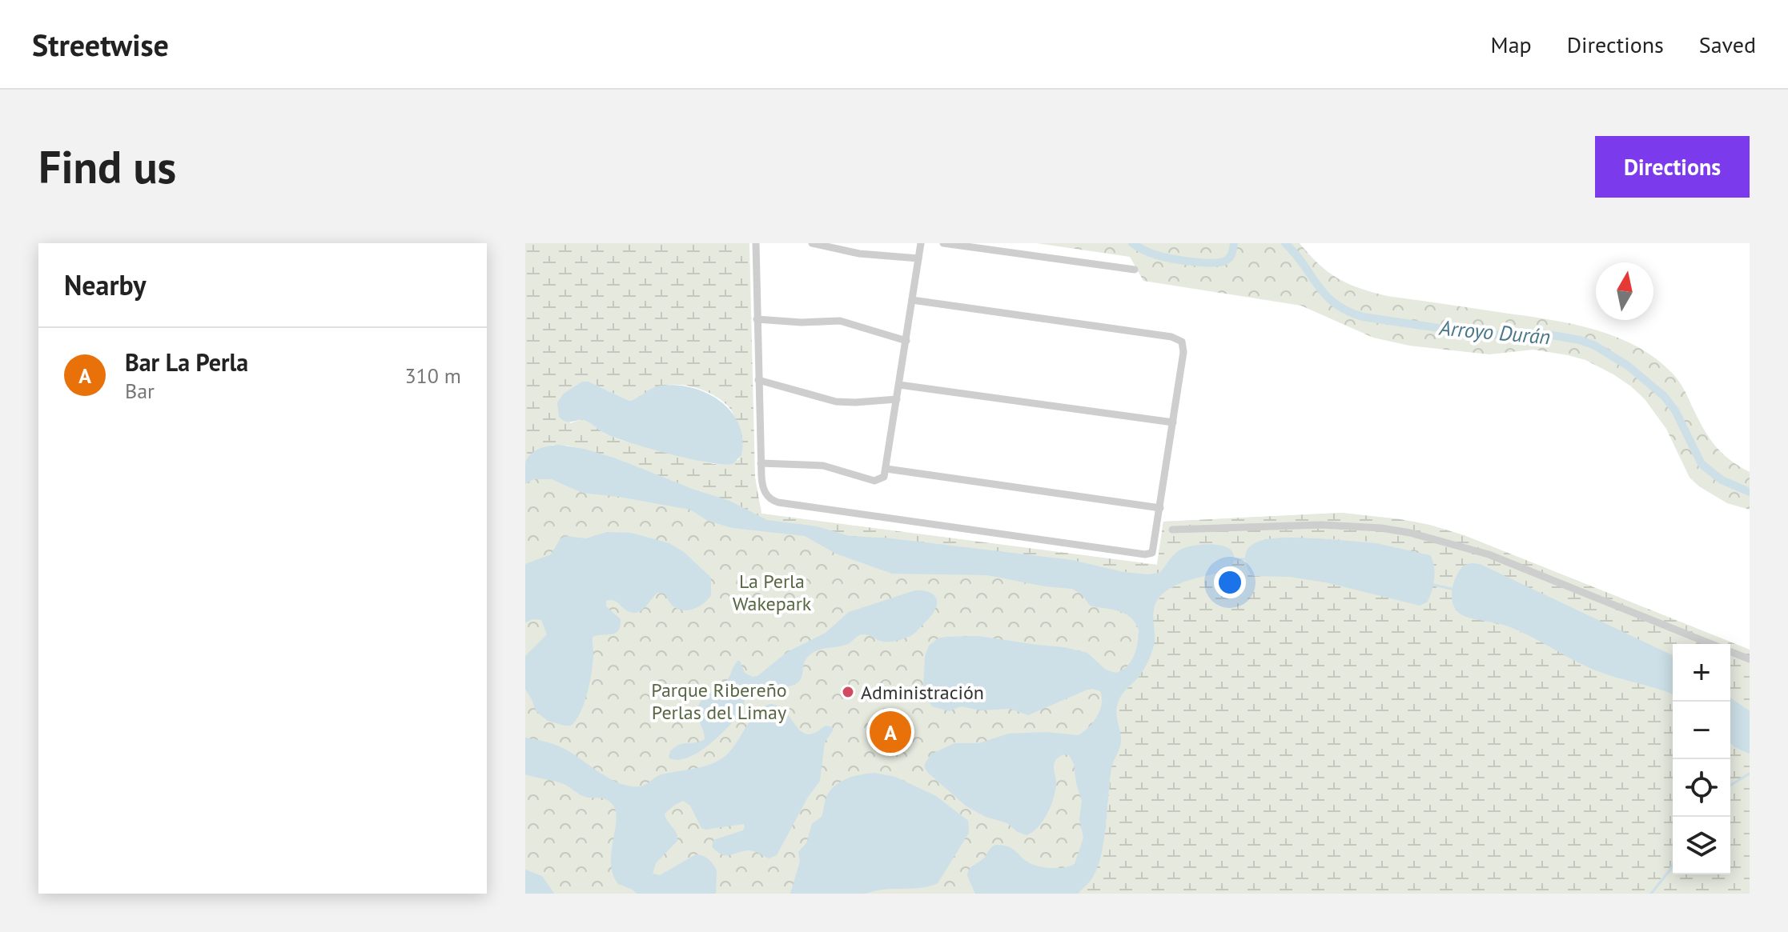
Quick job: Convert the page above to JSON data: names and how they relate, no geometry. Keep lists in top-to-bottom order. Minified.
{"water":["Arroyo Durán"],"parks":["La Perla Wakepark","Parque Ribereño Perlas del Limay"],"places":["Administración"],"north":"top","page":{"header":"Streetwise","nav":["Map","Directions","Saved"],"buttons":"Directions","title":"Find us","heading":"Nearby","list":[{"mark":"A","name":"Bar La Perla","note":"Bar","value":"310 m"}],"map_buttons":["+","−"],"pins":"A"}}
